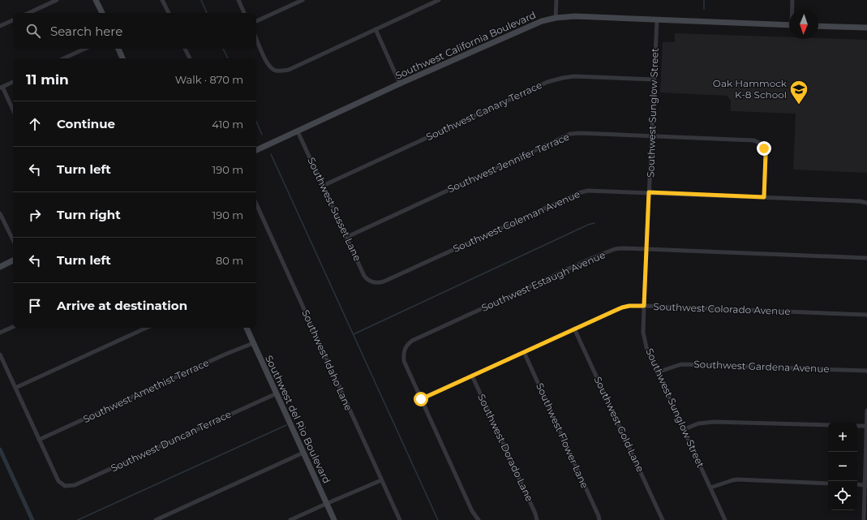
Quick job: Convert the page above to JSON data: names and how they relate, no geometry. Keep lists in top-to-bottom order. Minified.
{"streets":{"street":["Southwest California Boulevard","Southwest Canary Terrace","Southwest Sunglow Street","Southwest Jennifer Terrace","Southwest Susset Lane","Southwest Coleman Avenue","Southwest Estaugh Avenue","Southwest Colorado Avenue","Southwest Idaho Lane","Southwest Gardena Avenue","Southwest Amethist Terrace","Southwest del Rio Boulevard","Southwest Gold Lane","Southwest Flower Lane","Southwest Duncan Terrace","Southwest Dorado Lane"]},"crossings":[["Southwest California Boulevard","Southwest Sunglow Street"],["Southwest California Boulevard","Southwest Susset Lane"],["Southwest Canary Terrace","Southwest Sunglow Street"],["Southwest Canary Terrace","Southwest Susset Lane"],["Southwest Sunglow Street","Southwest Jennifer Terrace"],["Southwest Sunglow Street","Southwest Coleman Avenue"],["Southwest Sunglow Street","Southwest Estaugh Avenue"],["Southwest Sunglow Street","Southwest Colorado Avenue"],["Southwest Sunglow Street","Southwest Gardena Avenue"],["Southwest Jennifer Terrace","Southwest Susset Lane"],["Southwest Jennifer Terrace","Southwest Coleman Avenue"],["Southwest Susset Lane","Southwest Coleman Avenue"],["Southwest Estaugh Avenue","Southwest Colorado Avenue"],["Southwest Colorado Avenue","Southwest Gold Lane"],["Southwest Colorado Avenue","Southwest Flower Lane"],["Southwest Colorado Avenue","Southwest Dorado Lane"],["Southwest Amethist Terrace","Southwest del Rio Boulevard"],["Southwest Amethist Terrace","Southwest Duncan Terrace"],["Southwest del Rio Boulevard","Southwest Duncan Terrace"]],"places":{"school or university":["Oak Hammock K-8 School"]},"north":"bottom","page":{"search":"Search here","heading":["11 min","Walk · 870 m"],"list":[["Continue","410 m"],["Turn left","190 m"],["Turn right","190 m"],["Turn left","80 m"],"Arrive at destination"],"map_buttons":["+","−"]}}
